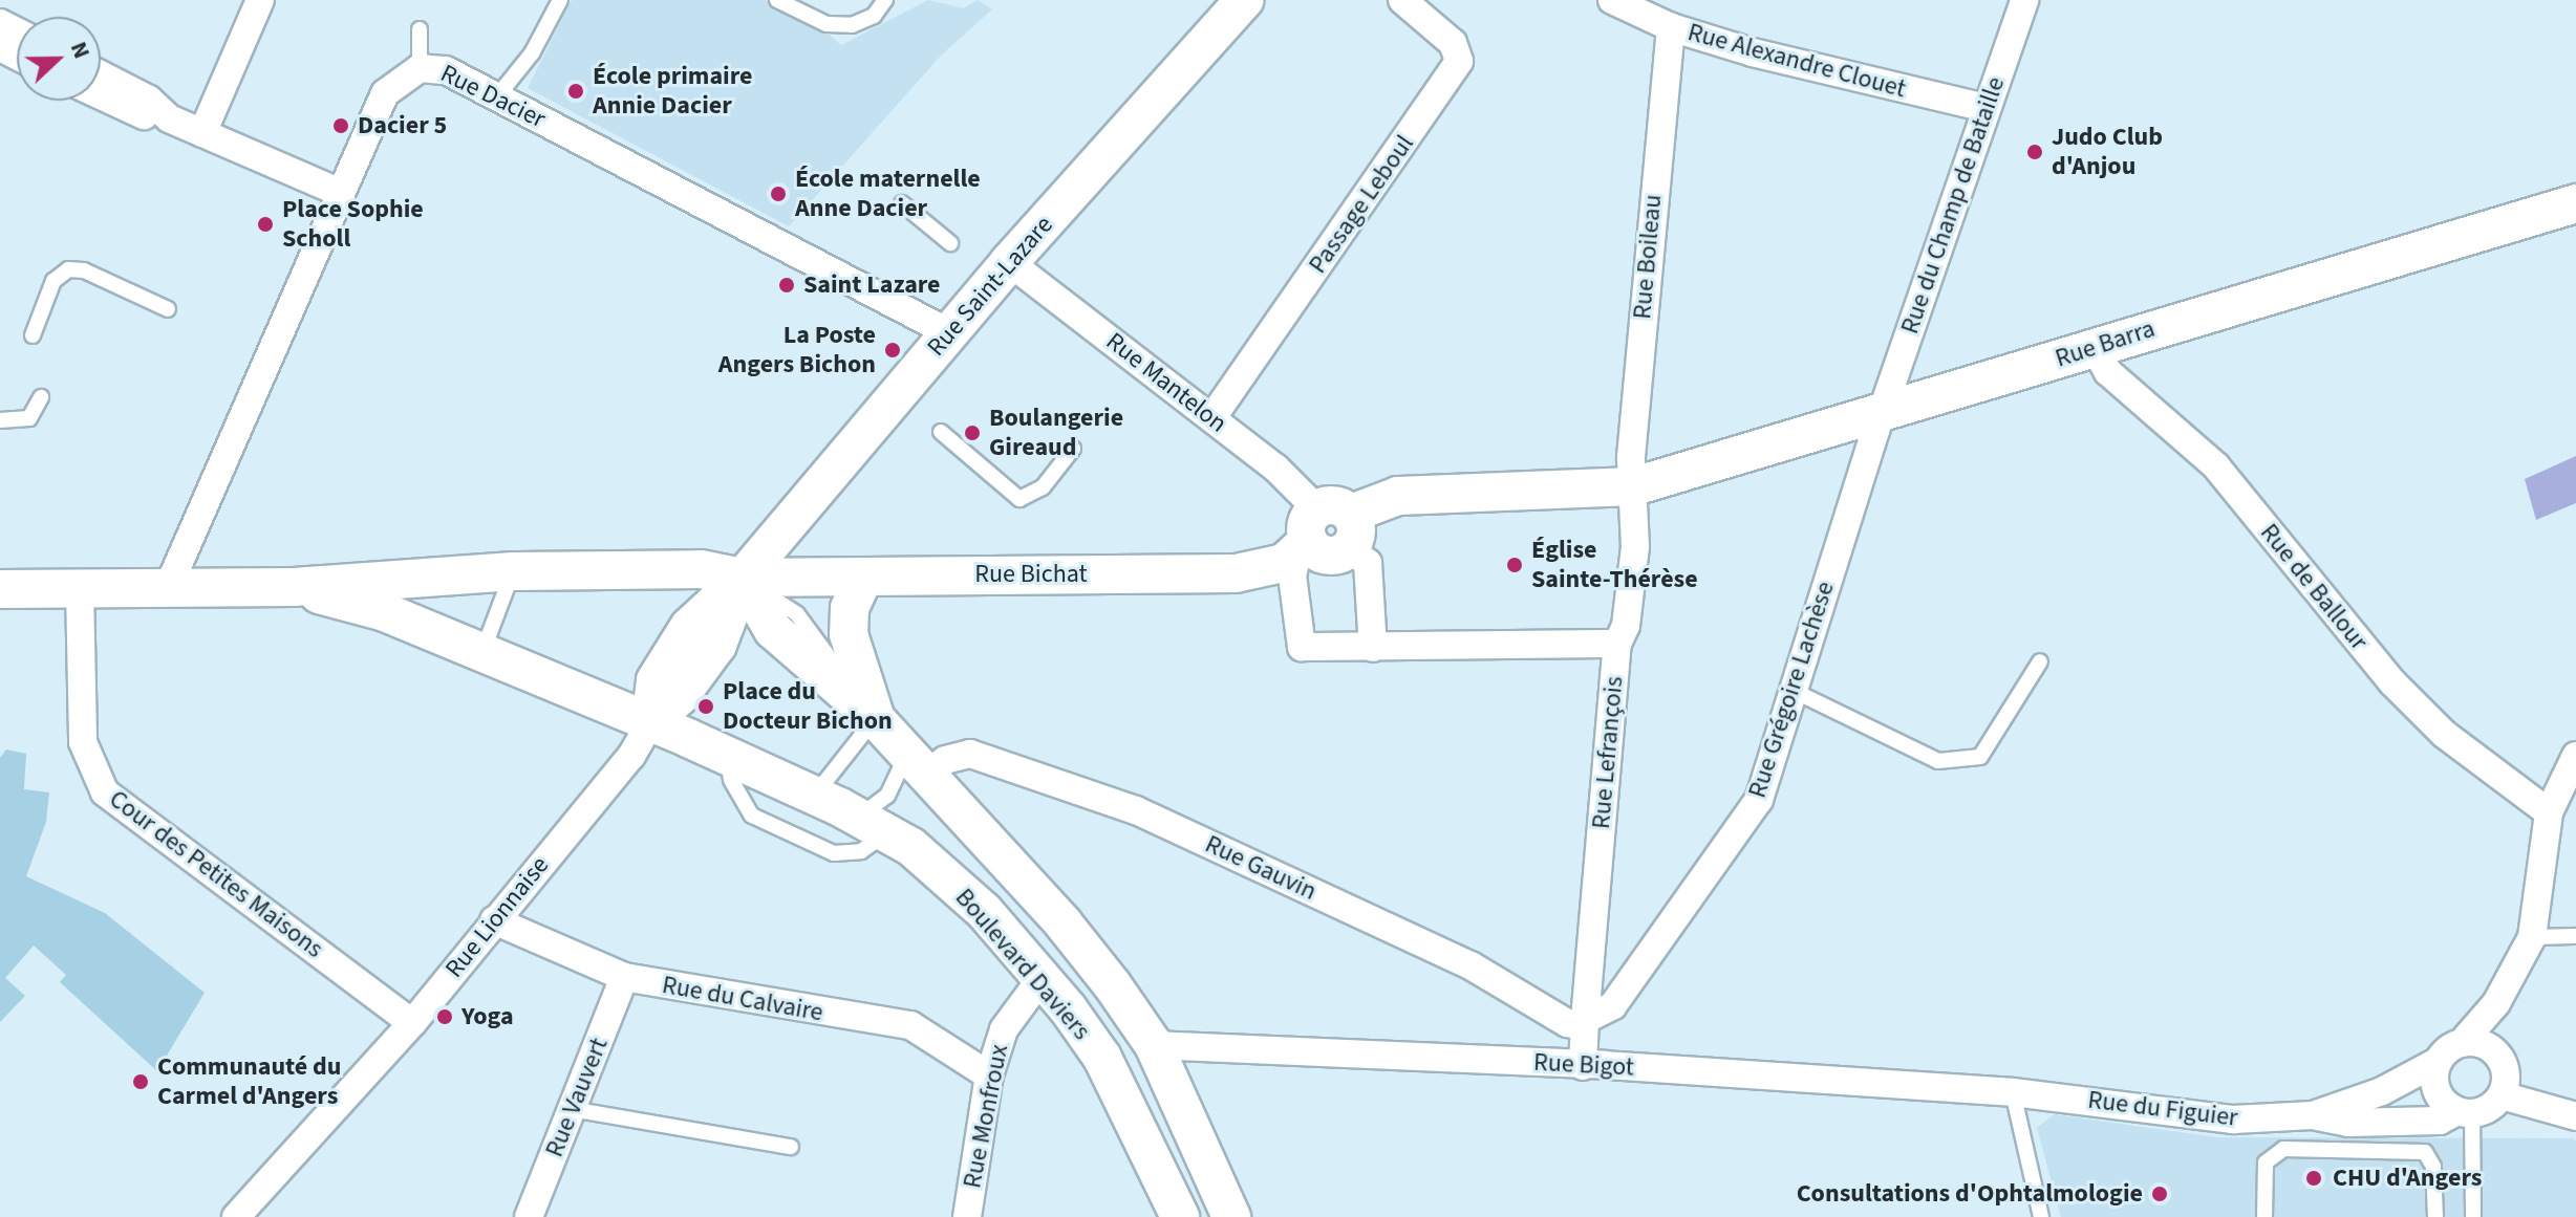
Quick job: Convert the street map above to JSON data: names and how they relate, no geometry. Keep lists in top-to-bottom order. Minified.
{"streets":{"main road":["Rue Saint-Lazare","Rue Barra","Rue Bichat","Boulevard Daviers"],"street":["Rue Alexandre Clouet","Rue Dacier","Passage Leboul","Rue du Champ de Bataille","Rue Boileau","Rue Mantelon","Rue de Ballour","Rue Grégoire Lachèse","Rue Lefrançois","Rue Gauvin","Cour des Petites Maisons","Rue Lionnaise","Rue du Calvaire","Rue Bigot","Rue Vauvert","Rue du Figuier","Rue Monfroux"]},"crossings":[["Rue Alexandre Clouet","Rue du Champ de Bataille"],["Rue Alexandre Clouet","Rue Boileau"],["Rue Dacier","Rue Saint-Lazare"],["Passage Leboul","Rue Mantelon"],["Rue du Champ de Bataille","Rue Barra"],["Rue du Champ de Bataille","Rue Grégoire Lachèse"],["Rue Boileau","Rue Barra"],["Rue Boileau","Rue Bichat"],["Rue Boileau","Rue Lefrançois"],["Rue Saint-Lazare","Rue Mantelon"],["Rue Saint-Lazare","Rue Bichat"],["Rue Saint-Lazare","Rue Lionnaise"],["Rue Saint-Lazare","Boulevard Daviers"],["Rue Barra","Rue Bichat"],["Rue Barra","Rue de Ballour"],["Rue Barra","Rue Grégoire Lachèse"],["Rue Barra","Rue Lefrançois"],["Rue Mantelon","Rue Bichat"],["Rue Bichat","Rue Lefrançois"],["Rue Bichat","Boulevard Daviers"],["Rue Grégoire Lachèse","Rue Lefrançois"],["Rue Grégoire Lachèse","Rue Gauvin"],["Rue Lefrançois","Rue Gauvin"],["Rue Gauvin","Boulevard Daviers"],["Cour des Petites Maisons","Rue Lionnaise"],["Rue Lionnaise","Boulevard Daviers"],["Rue Lionnaise","Rue du Calvaire"],["Boulevard Daviers","Rue Bigot"],["Boulevard Daviers","Rue Monfroux"],["Rue du Calvaire","Rue Vauvert"],["Rue du Calvaire","Rue Monfroux"],["Rue Bigot","Rue du Figuier"]],"places":["École primaire Annie Dacier","Dacier 5","Judo Club d'Anjou","École maternelle Anne Dacier","Place Sophie Scholl","Saint Lazare","La Poste Angers Bichon","Boulangerie Gireaud","Église Sainte-Thérèse","Place du Docteur Bichon","Yoga","Communauté du Carmel d'Angers","CHU d'Angers","Consultations d'Ophtalmologie"],"north":"right"}
